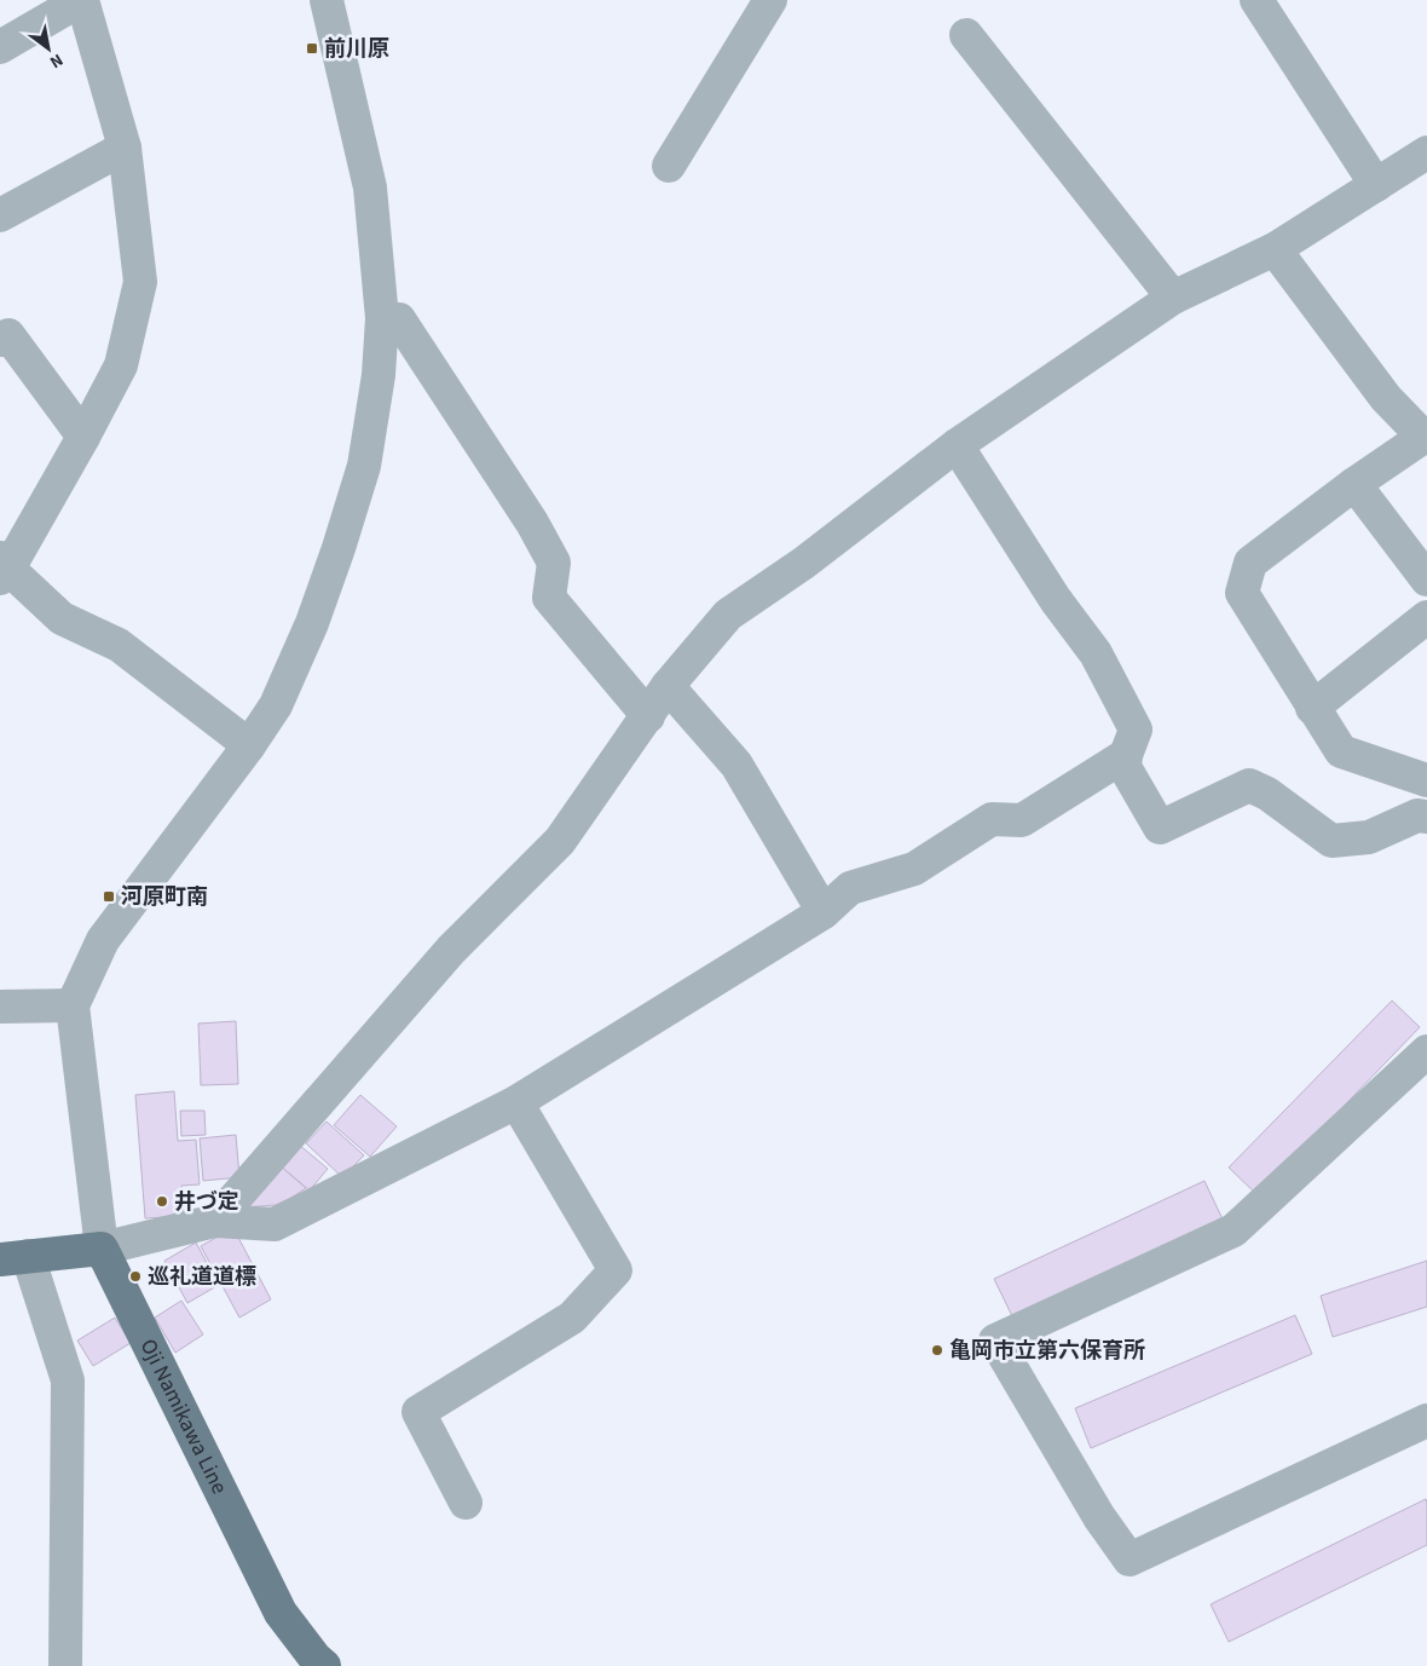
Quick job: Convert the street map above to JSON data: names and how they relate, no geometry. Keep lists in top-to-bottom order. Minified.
{"streets":{"main road":["Oji Namikawa Line"]},"places":{"transit":["前川原","河原町南"],"other":["井づ定","巡礼道道標","亀岡市立第六保育所"]},"north":"bottom right"}
